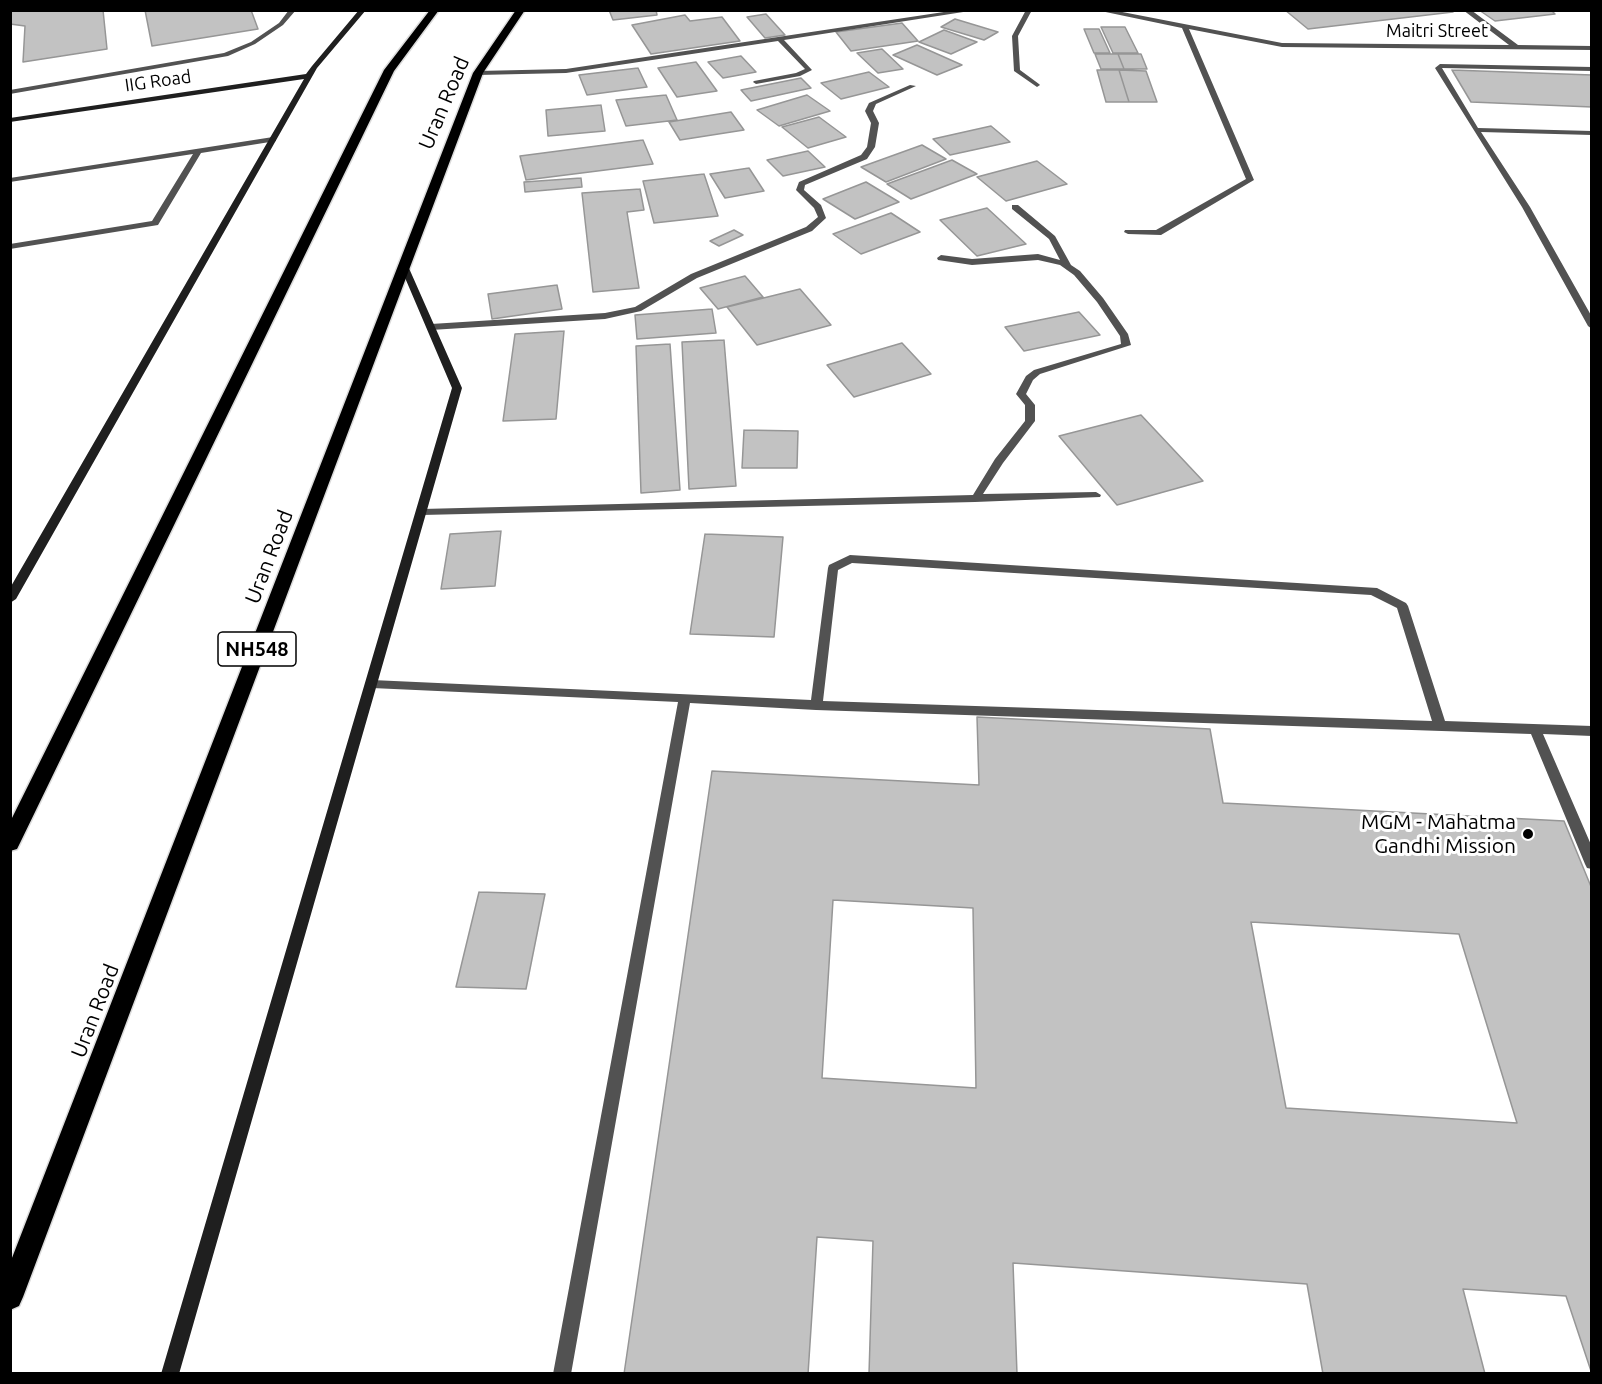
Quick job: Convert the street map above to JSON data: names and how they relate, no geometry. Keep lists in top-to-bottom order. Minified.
{"streets":{"highway":["Uran Road","NH548"],"street":["Maitri Street","IIG Road"]},"places":["MGM - Mahatma Gandhi Mission"]}
